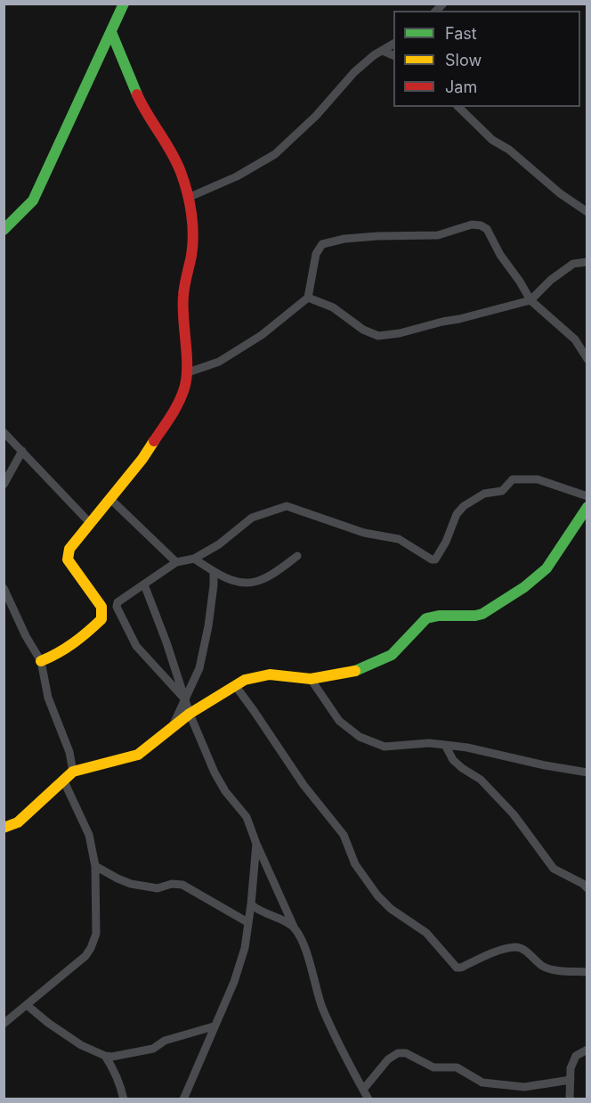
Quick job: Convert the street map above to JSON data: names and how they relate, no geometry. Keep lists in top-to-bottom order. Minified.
{"legend":["Fast","Slow","Jam"]}
